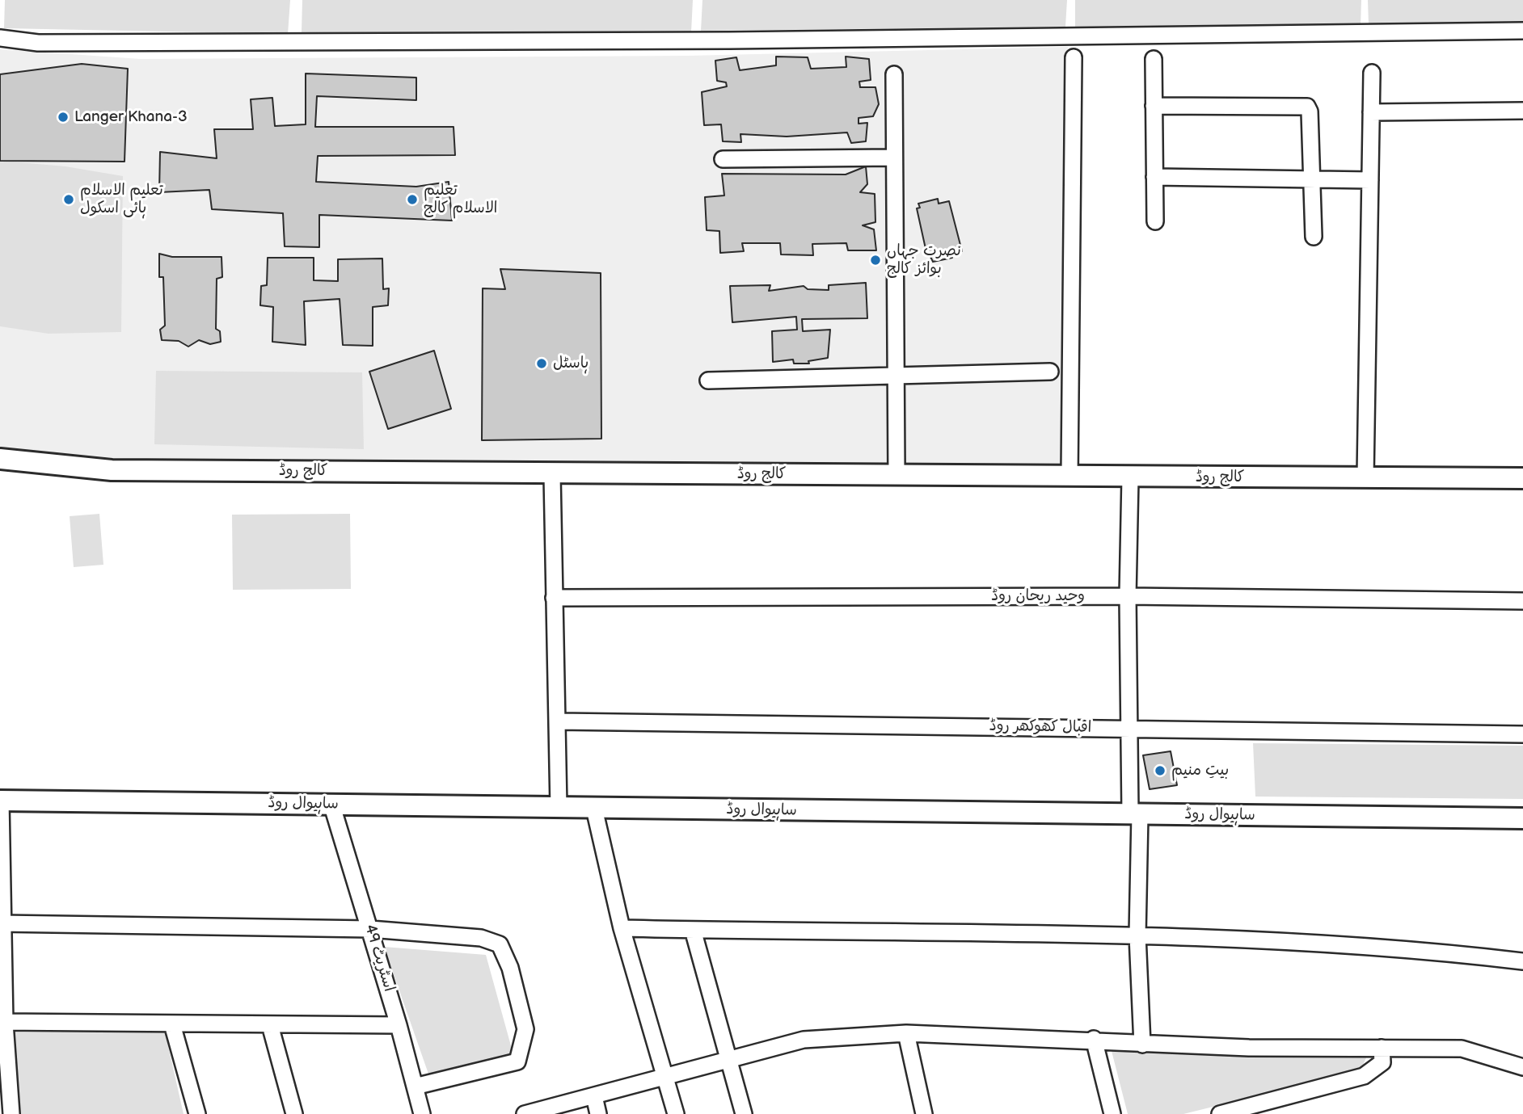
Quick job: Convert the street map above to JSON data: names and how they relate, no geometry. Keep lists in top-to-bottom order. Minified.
{"streets":{"main road":["کالج روڈ","ساہیوال روڈ"],"street":["وحید ریحان روڈ","اقبال کھوکھر روڈ","اسٹریٹ 49"]},"crossings":[["ساہیوال روڈ","اسٹریٹ 49"]],"places":["Langer Khana-3","تعلیم الاسلام ہائی اسکول","تعلیم الاسلام کالج","نصرت جہاں بوائز کالج","ہاسٹل","بیتِ منیم"]}
